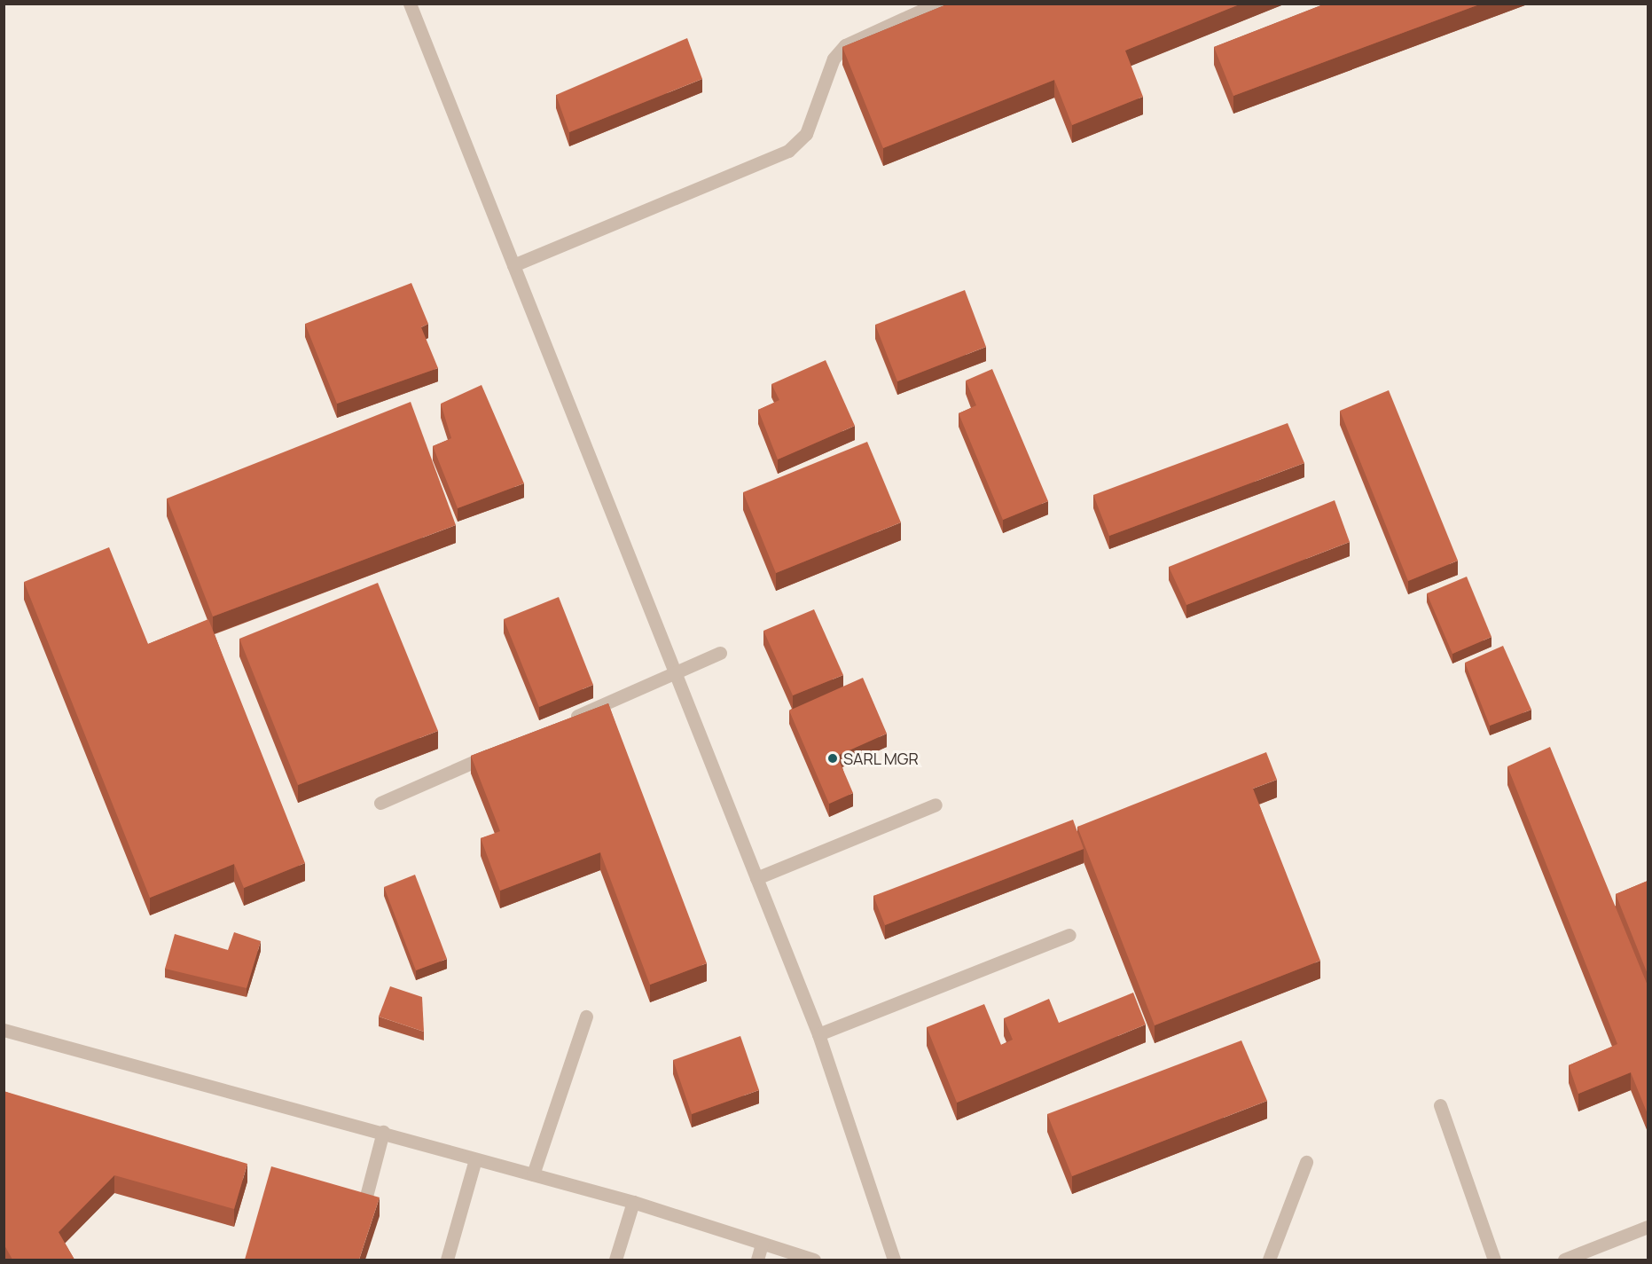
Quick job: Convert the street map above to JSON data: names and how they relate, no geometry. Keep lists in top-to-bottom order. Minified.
{"places":["SARL MGR"]}
